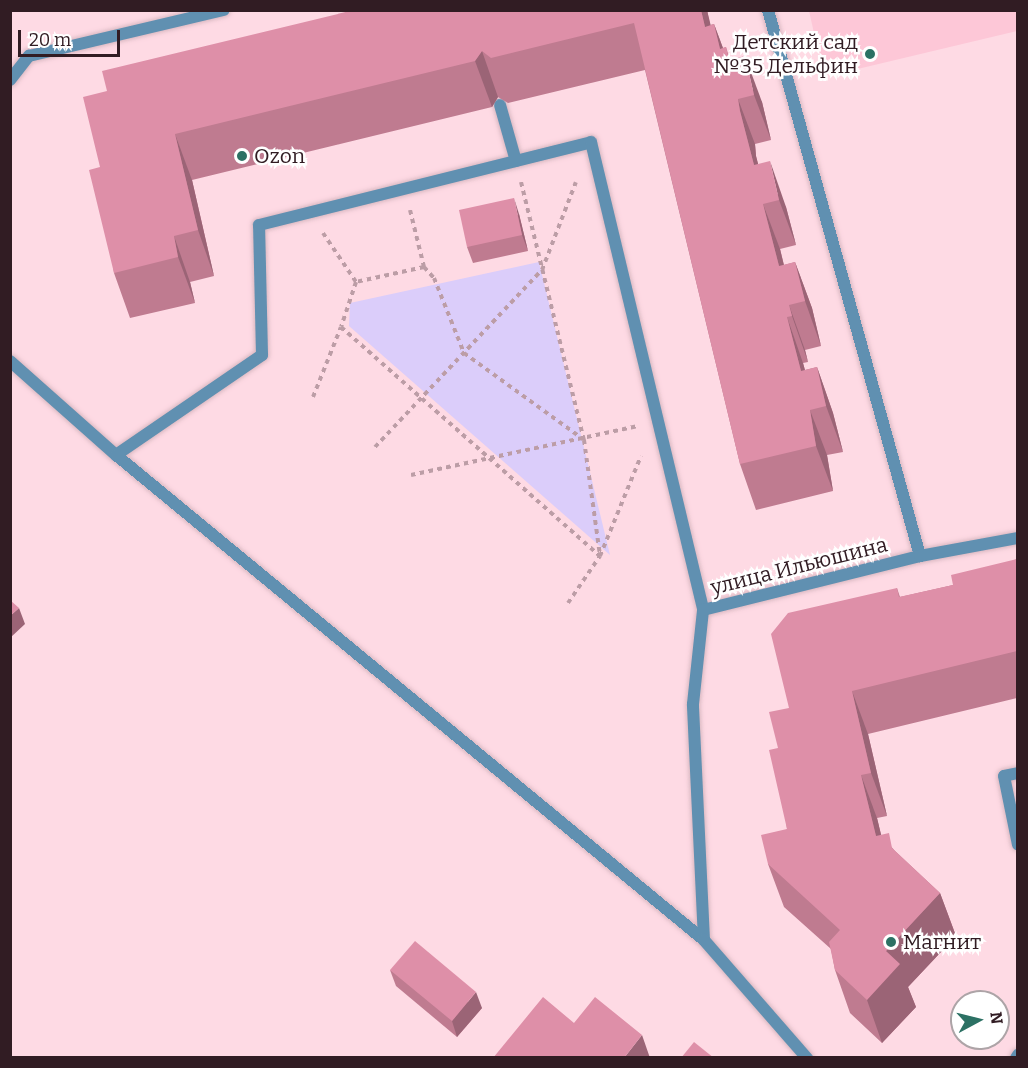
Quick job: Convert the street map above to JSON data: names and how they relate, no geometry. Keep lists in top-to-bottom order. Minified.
{"streets":{"street":["улица Ильюшина"]},"places":["Детский сад №35 Дельфин","Ozon","Магнит"],"scale_bar":"20 m","north":"right"}
